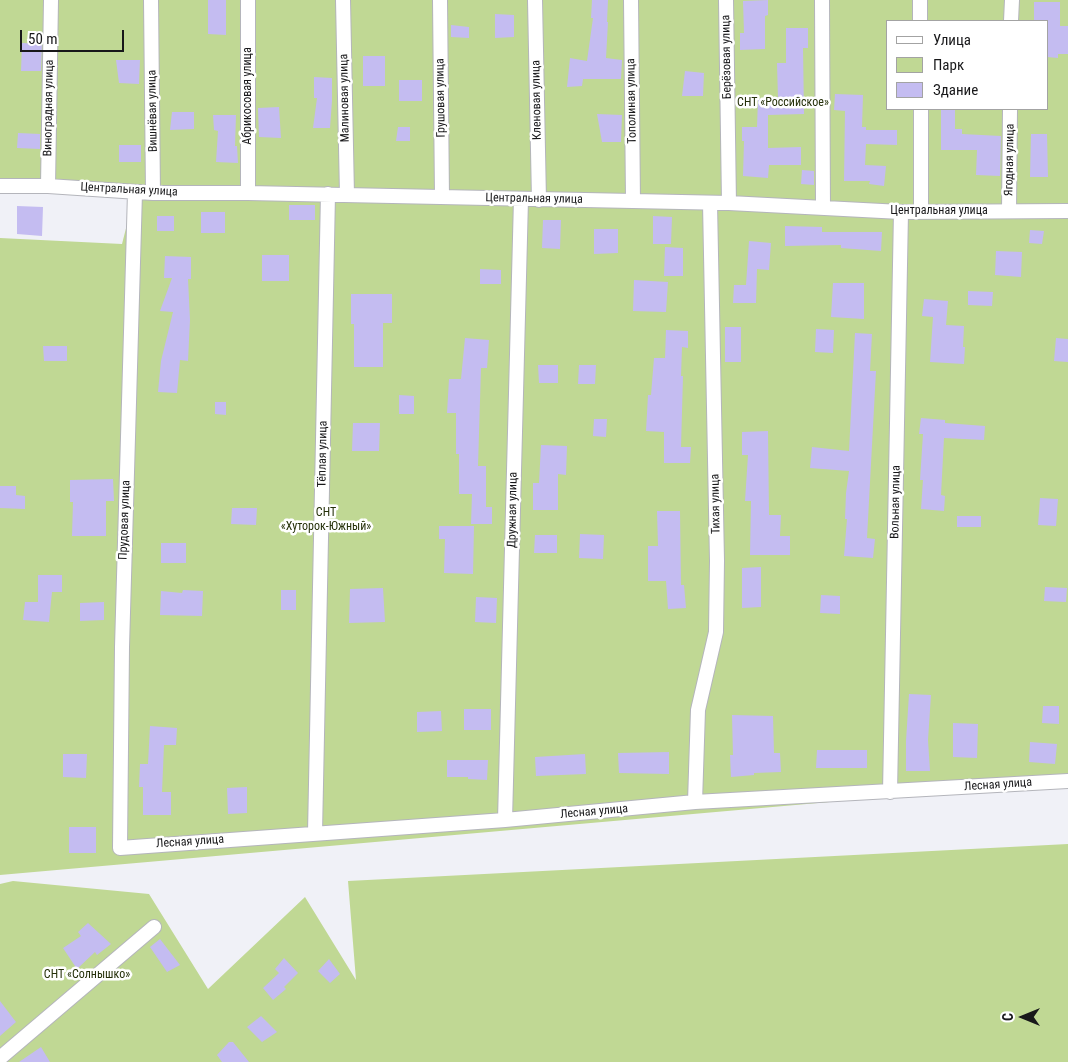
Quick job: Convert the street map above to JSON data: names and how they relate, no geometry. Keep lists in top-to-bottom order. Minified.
{"streets":{"street":["Берёзовая улица","Абрикосовая улица","Малиновая улица","Грушовая улица","Кленовая улица","Тополиная улица","Виноградная улица","Вишнёвая улица","Ягодная улица","Центральная улица","Тёплая улица","Вольная улица","Тихая улица","Дружная улица","Прудовая улица","Лесная улица"]},"crossings":[["Берёзовая улица","Центральная улица"],["Абрикосовая улица","Центральная улица"],["Малиновая улица","Центральная улица"],["Грушовая улица","Центральная улица"],["Кленовая улица","Центральная улица"],["Тополиная улица","Центральная улица"],["Виноградная улица","Центральная улица"],["Вишнёвая улица","Центральная улица"],["Ягодная улица","Центральная улица"],["Центральная улица","Тёплая улица"],["Центральная улица","Вольная улица"],["Центральная улица","Тихая улица"],["Центральная улица","Дружная улица"],["Центральная улица","Прудовая улица"],["Тёплая улица","Лесная улица"],["Вольная улица","Лесная улица"],["Тихая улица","Лесная улица"],["Дружная улица","Лесная улица"],["Прудовая улица","Лесная улица"]],"parks":["СНТ «Российское»","СНТ «Хуторок-Южный»","СНТ «Солнышко»"],"legend":["Улица","Парк","Здание"],"scale_bar":"50 m","north":"left"}
